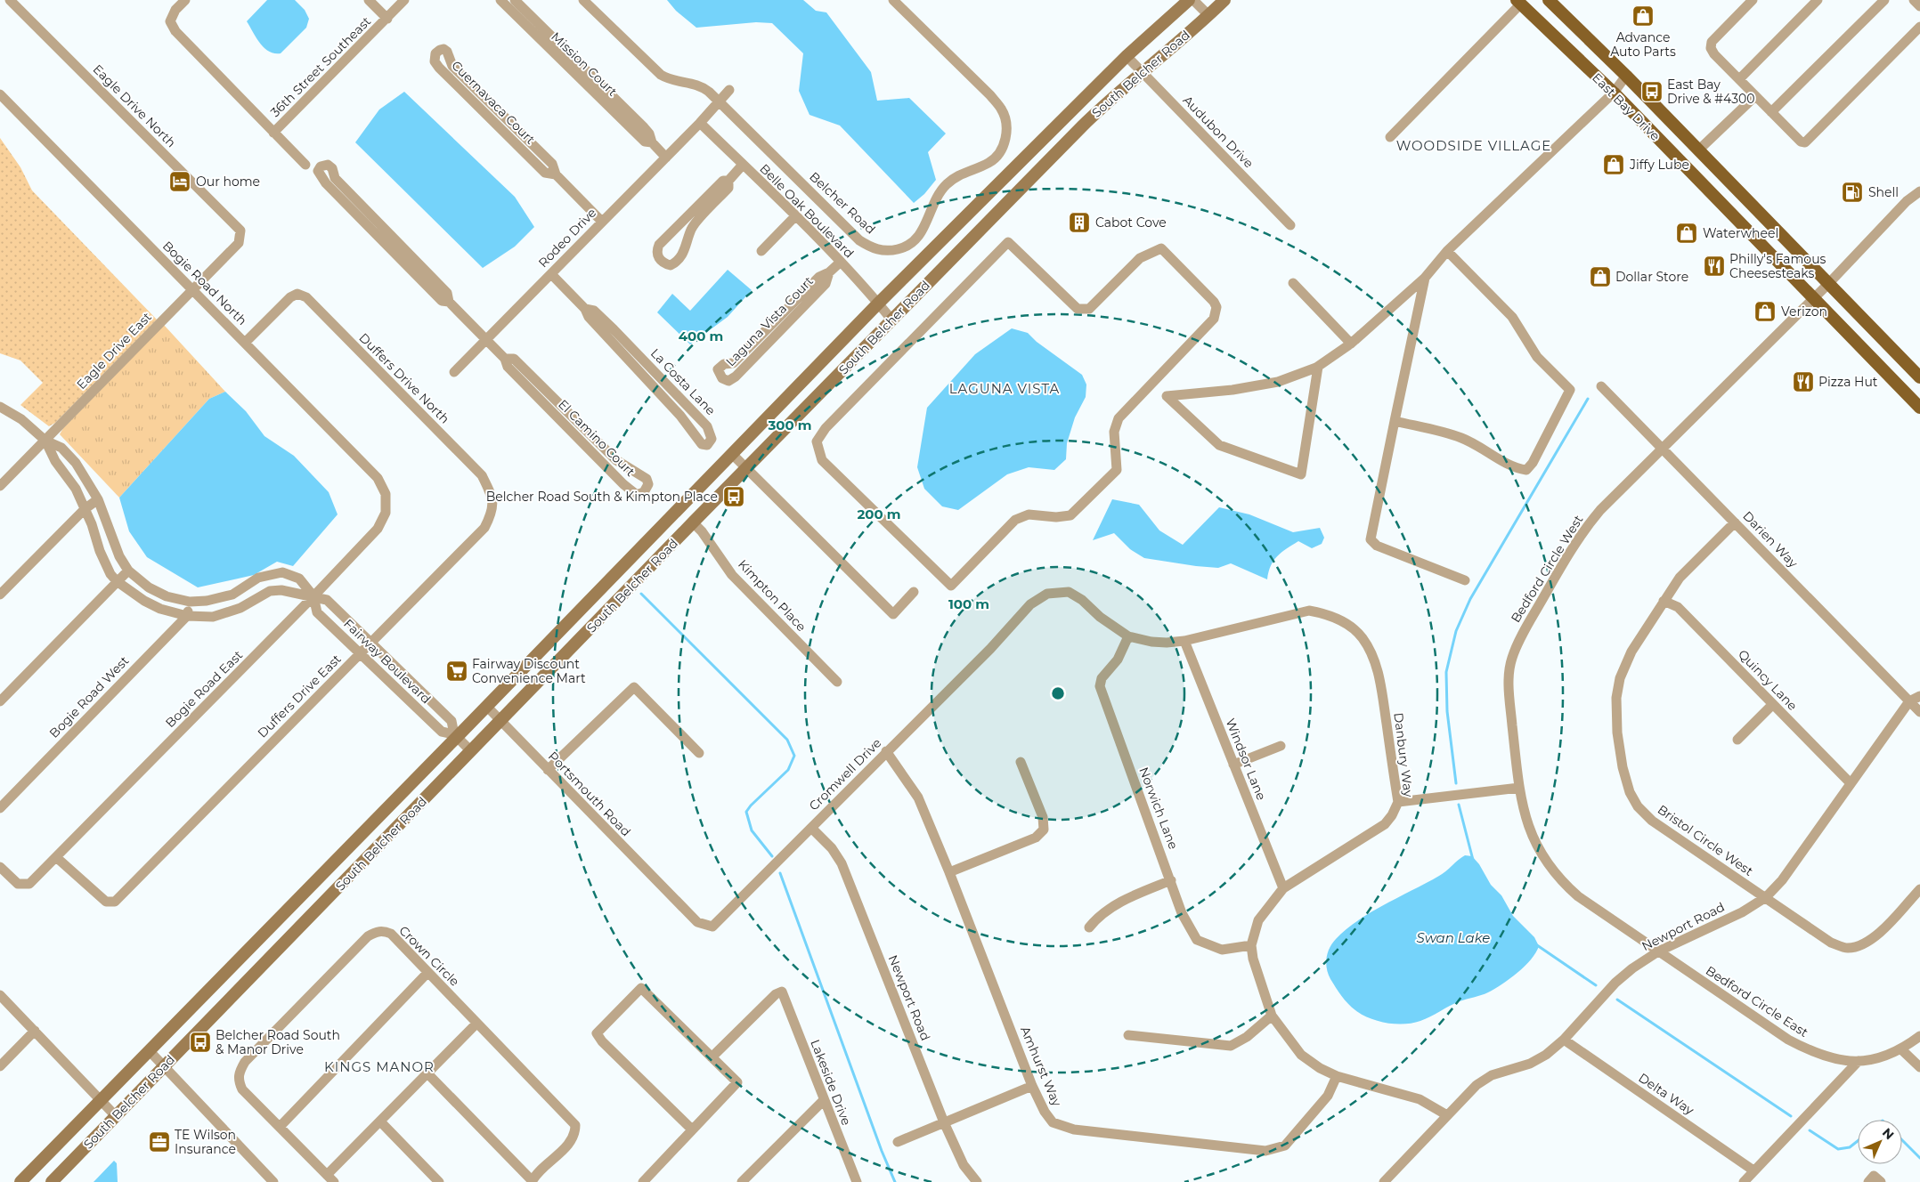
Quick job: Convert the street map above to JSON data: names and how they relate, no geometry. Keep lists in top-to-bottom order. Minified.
{"streets":{"main road":["South Belcher Road","East Bay Drive"],"street":["Mission Court","36th Street Southeast","Cuernavaca Court","Eagle Drive North","Audubon Drive","Belcher Road","Belle Oak Boulevard","Rodeo Drive","Bogie Road North","Laguna Vista Court","Eagle Drive East","Duffers Drive North","La Costa Lane","El Camino Court","Darien Way","Bedford Circle West","Kimpton Place","Fairway Boulevard","Quincy Lane","Bogie Road East","Duffers Drive East","Bogie Road West","Danbury Way","Windsor Lane","Cromwell Drive","Portsmouth Road","Norwich Lane","Bristol Circle West","Newport Road","Crown Circle","Bedford Circle East","Amhurst Way","Lakeside Drive","Delta Way"]},"crossings":[["Mission Court","Rodeo Drive"],["South Belcher Road","Audubon Drive"],["South Belcher Road","Belle Oak Boulevard"],["South Belcher Road","Kimpton Place"],["South Belcher Road","Fairway Boulevard"],["South Belcher Road","Portsmouth Road"],["Cuernavaca Court","Rodeo Drive"],["Eagle Drive North","Eagle Drive East"],["East Bay Drive","Bedford Circle West"],["Belle Oak Boulevard","Rodeo Drive"],["Belle Oak Boulevard","Laguna Vista Court"],["Rodeo Drive","La Costa Lane"],["Rodeo Drive","El Camino Court"],["Bogie Road North","Eagle Drive East"],["Bogie Road North","Duffers Drive North"],["Bogie Road North","Bogie Road East"],["Eagle Drive East","Fairway Boulevard"],["Duffers Drive North","Duffers Drive East"],["Darien Way","Bedford Circle West"],["Darien Way","Bristol Circle West"],["Darien Way","Newport Road"],["Bedford Circle West","Newport Road"],["Bedford Circle West","Bedford Circle East"],["Fairway Boulevard","Bogie Road East"],["Fairway Boulevard","Duffers Drive East"],["Fairway Boulevard","Bogie Road West"],["Quincy Lane","Bristol Circle West"],["Quincy Lane","Newport Road"],["Bogie Road East","Duffers Drive East"],["Danbury Way","Windsor Lane"],["Danbury Way","Cromwell Drive"],["Danbury Way","Norwich Lane"],["Danbury Way","Newport Road"],["Danbury Way","Amhurst Way"],["Cromwell Drive","Portsmouth Road"],["Cromwell Drive","Newport Road"],["Cromwell Drive","Amhurst Way"],["Bristol Circle West","Newport Road"],["Newport Road","Bedford Circle East"],["Newport Road","Delta Way"]],"districts":["WOODSIDE VILLAGE","LAGUNA VISTA","KINGS MANOR"],"water":["Swan Lake"],"places":{"shop":["Advance Auto Parts","Jiffy Lube","Waterwheel","Dollar Store","Verizon"],"bus stop":["East Bay Drive & #4300","Belcher Road South & Kimpton Place","Belcher Road South & Manor Drive"],"hotel":["Our home"],"fuel station":["Shell"],"building":["Cabot Cove"],"restaurant":["Philly's Famous Cheesesteaks","Pizza Hut"],"supermarket":["Fairway Discount Convenience Mart"],"office":["TE Wilson Insurance"]},"north":"top right","rings":["400 m","300 m","200 m","100 m"]}
